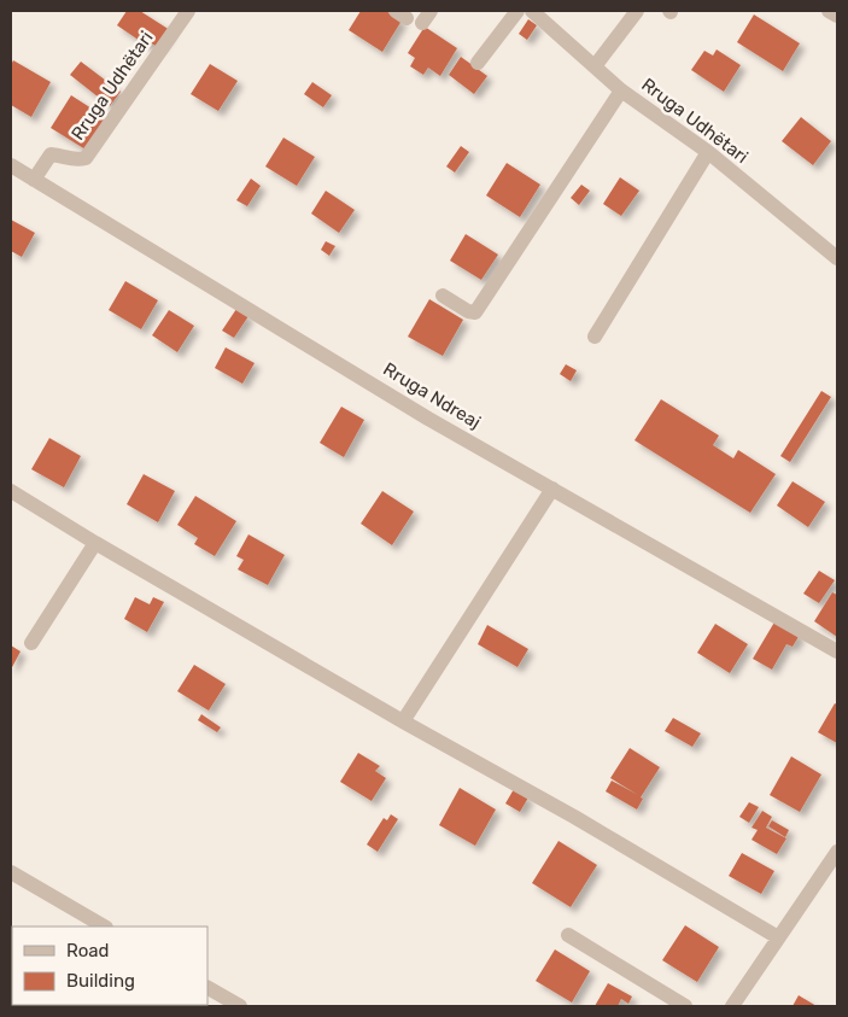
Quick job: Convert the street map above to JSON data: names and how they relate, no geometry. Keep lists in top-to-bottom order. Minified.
{"streets":{"street":["Rruga Udhëtari","Rruga Ndreaj"]},"crossings":[["Rruga Udhëtari","Rruga Ndreaj"]],"legend":["Road","Building"]}
